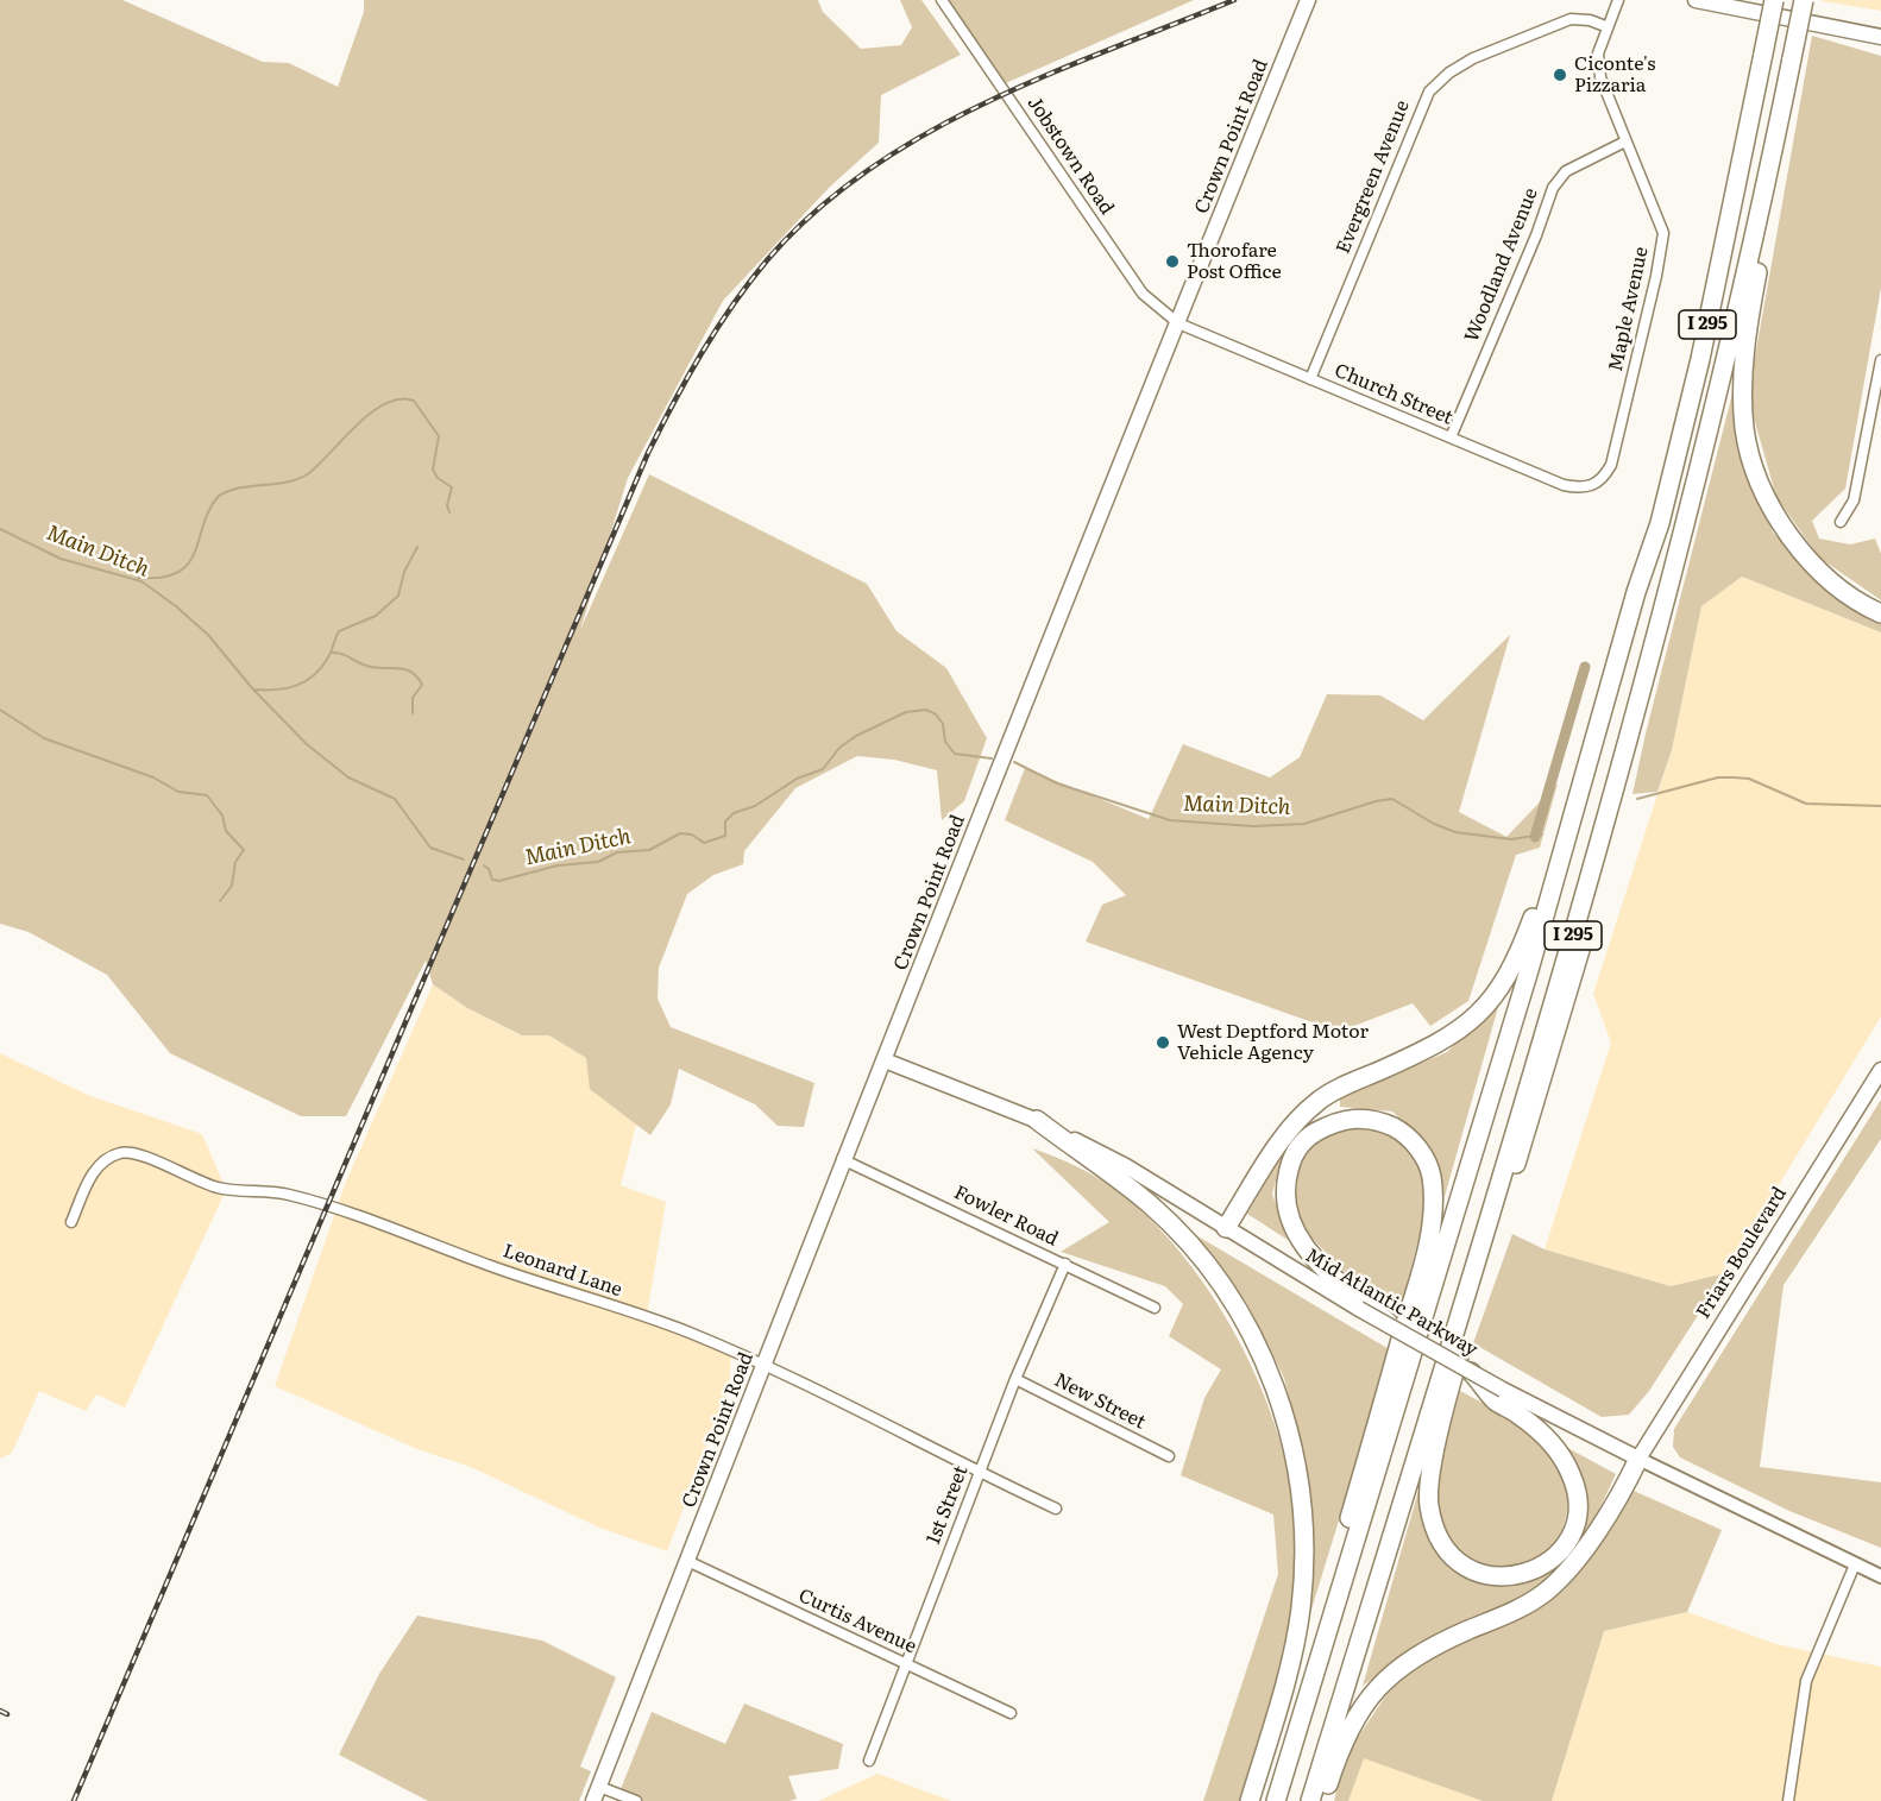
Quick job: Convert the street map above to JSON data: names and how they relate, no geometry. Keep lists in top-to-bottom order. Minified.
{"streets":{"highway":["I 295"],"main road":["Crown Point Road","Friars Boulevard","Mid Atlantic Parkway"],"street":["Jobstown Road","Evergreen Avenue","Woodland Avenue","Maple Avenue","Church Street","Fowler Road","Leonard Lane","New Street","1st Street","Curtis Avenue"]},"crossings":[["Crown Point Road","Jobstown Road"],["Crown Point Road","Church Street"],["Crown Point Road","Fowler Road"],["Crown Point Road","Leonard Lane"],["Crown Point Road","Mid Atlantic Parkway"],["Crown Point Road","Curtis Avenue"],["Jobstown Road","Church Street"],["Evergreen Avenue","Maple Avenue"],["Evergreen Avenue","Church Street"],["Woodland Avenue","Maple Avenue"],["Woodland Avenue","Church Street"],["Maple Avenue","Church Street"],["Fowler Road","1st Street"],["Leonard Lane","1st Street"],["New Street","1st Street"],["1st Street","Curtis Avenue"]],"water":["Main Ditch"],"places":["Ciconte's Pizzaria","Thorofare Post Office","West Deptford Motor Vehicle Agency"]}
